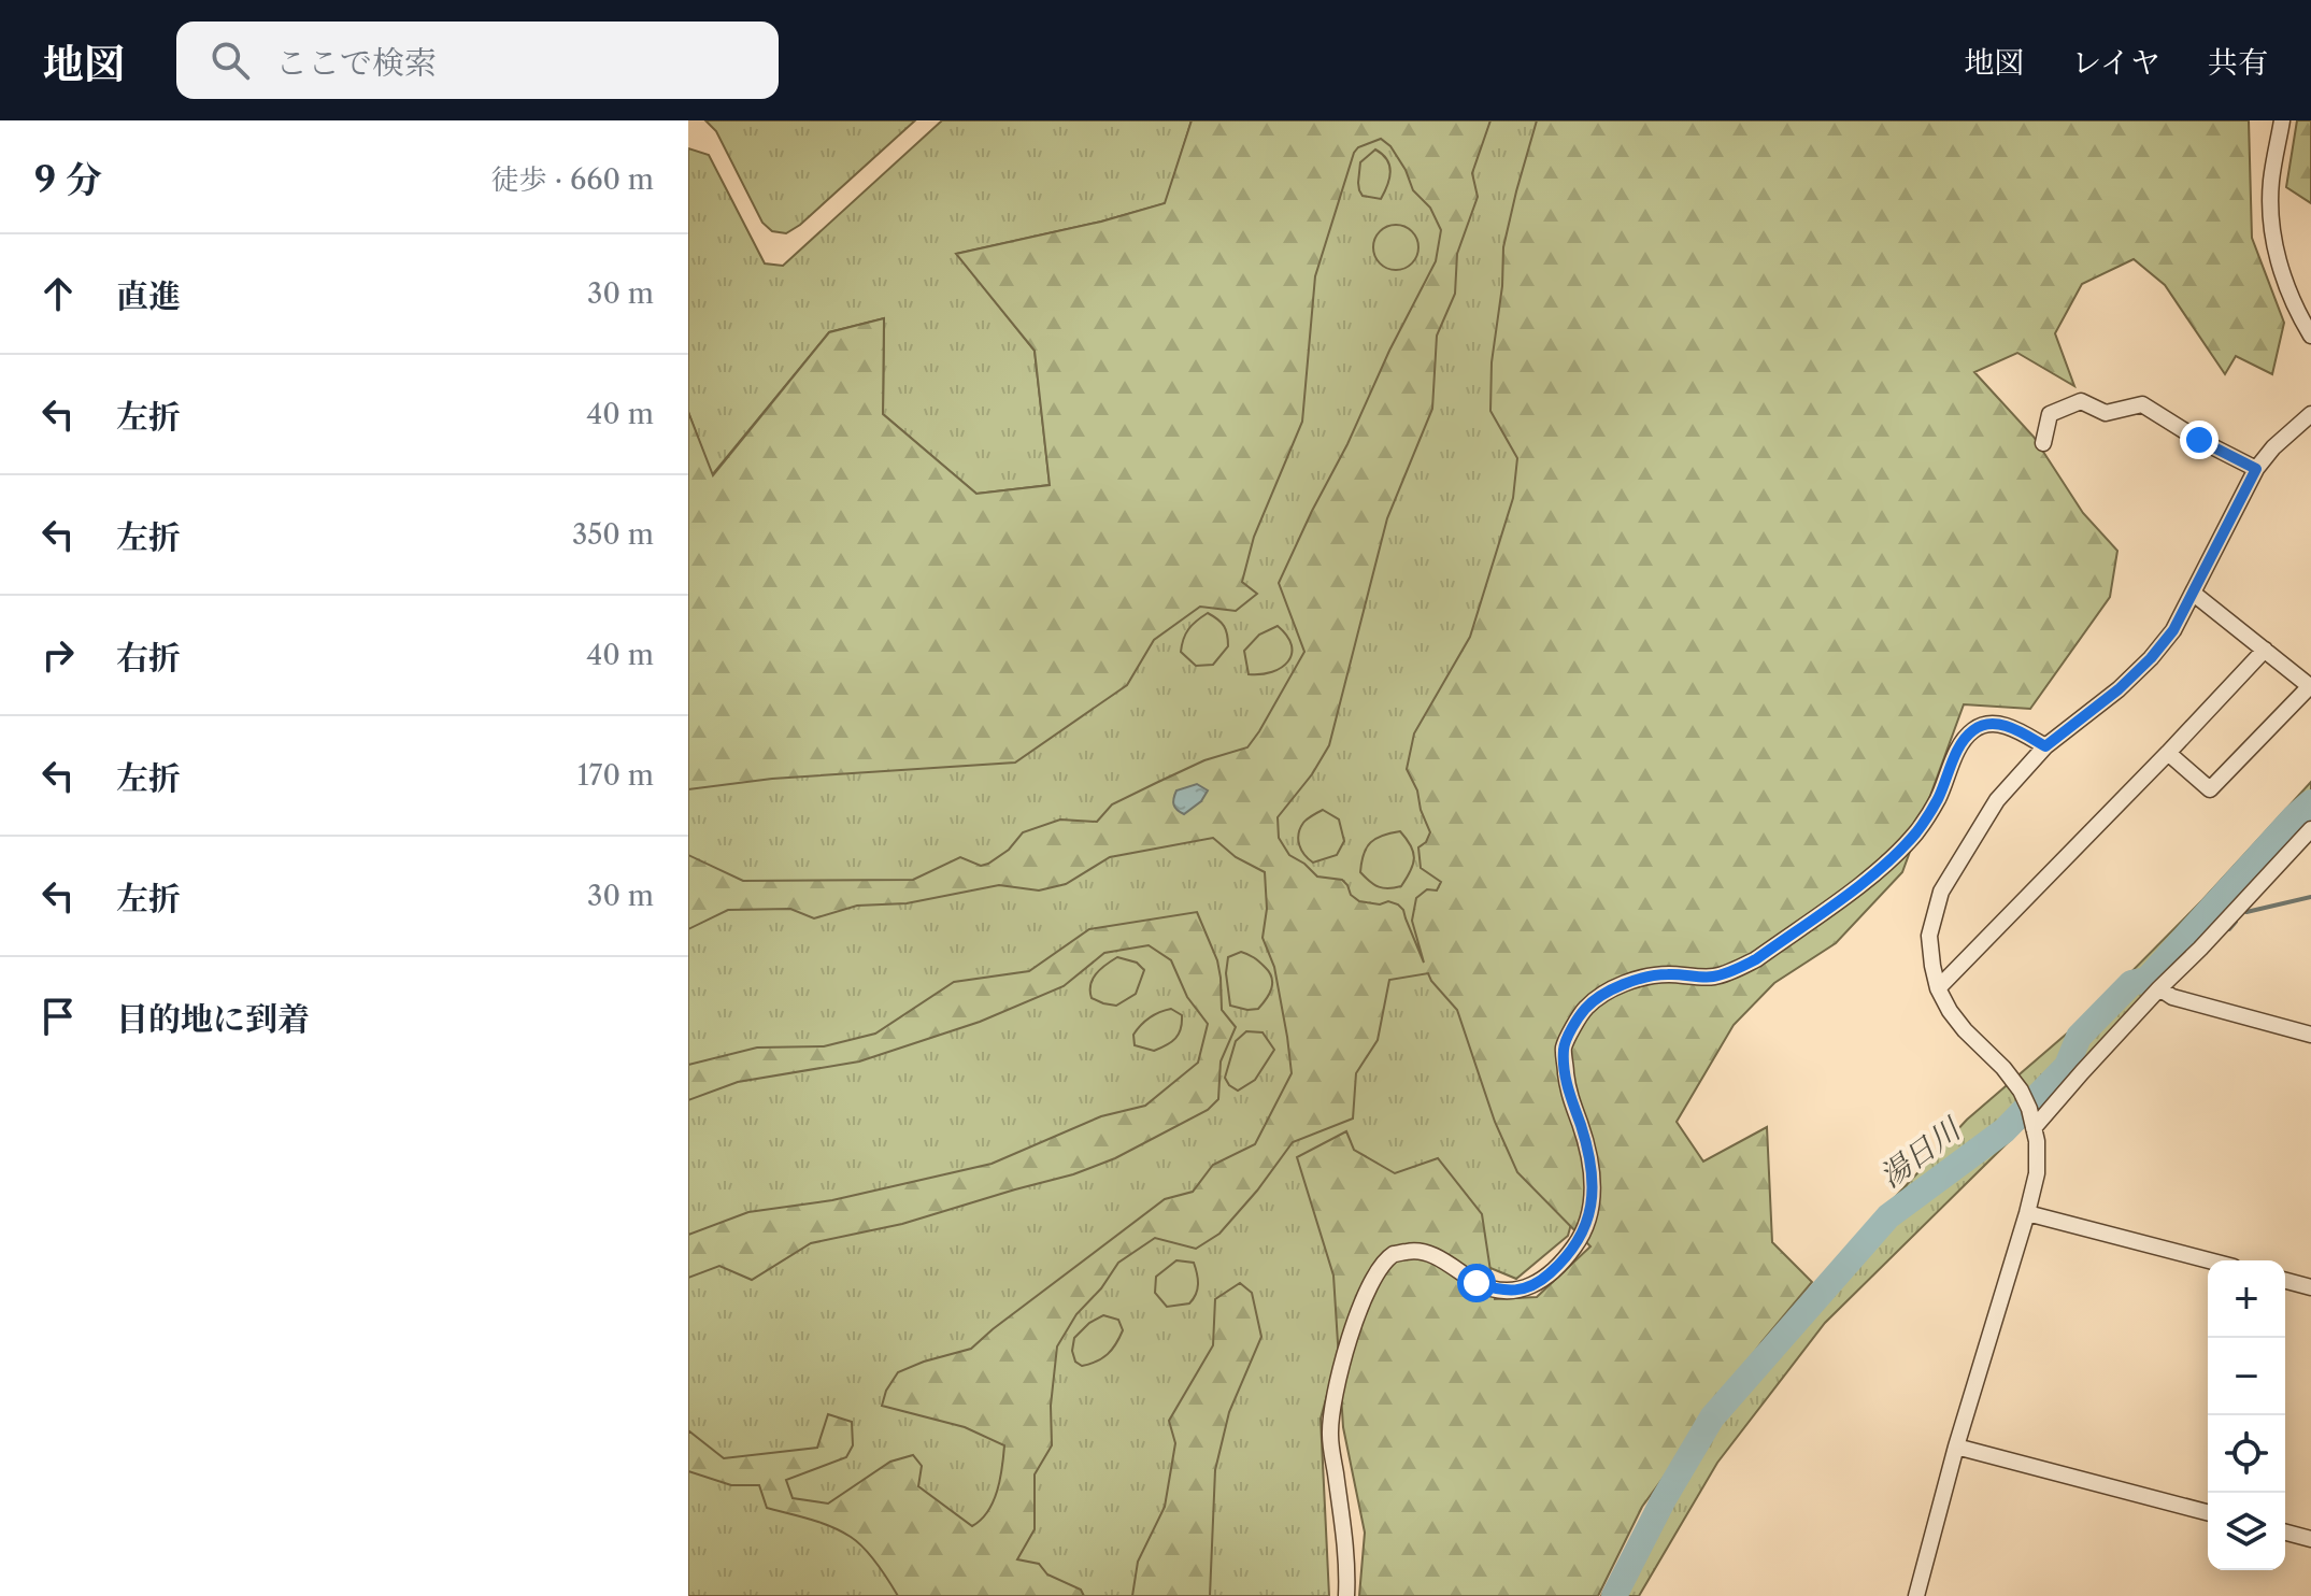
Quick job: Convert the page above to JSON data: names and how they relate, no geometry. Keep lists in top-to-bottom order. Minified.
{"water":["湯日川"],"page":{"header":"地図","search":"ここで検索","nav":["地図","レイヤ","共有"],"heading":["9 分","徒歩 · 660 m"],"list":[["直進","30 m"],["左折","40 m"],["左折","350 m"],["右折","40 m"],["左折","170 m"],["左折","30 m"],"目的地に到着"],"map_buttons":["+","−"]}}
